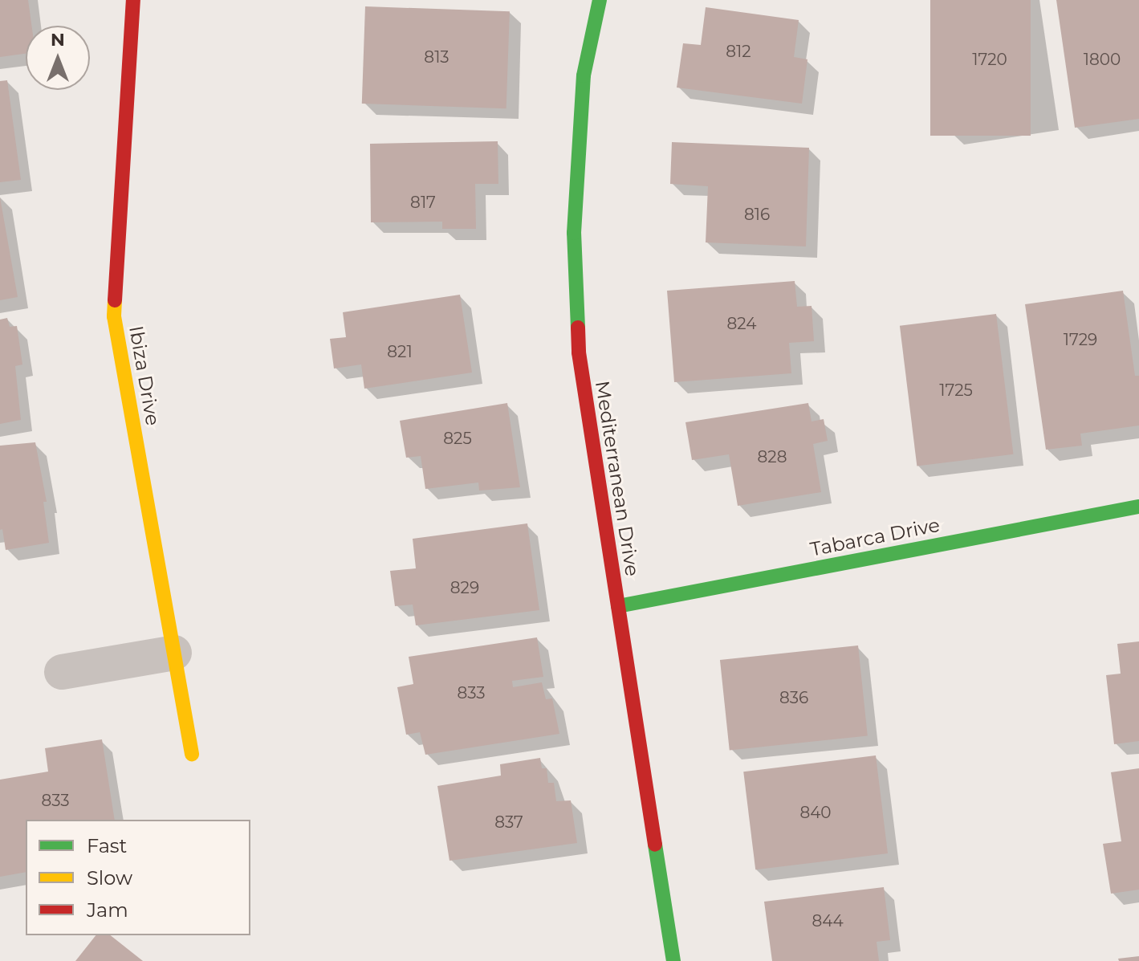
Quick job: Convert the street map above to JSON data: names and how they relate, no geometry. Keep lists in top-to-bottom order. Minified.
{"streets":{"street":["Ibiza Drive","Mediterranean Drive","Tabarca Drive"]},"crossings":[["Mediterranean Drive","Tabarca Drive"]],"house_numbers":["812","813","1720","1800","817","816","824","1729","821","1725","825","828","829","833","836","833","840","837","844"],"legend":["Fast","Slow","Jam"],"north":"top"}
